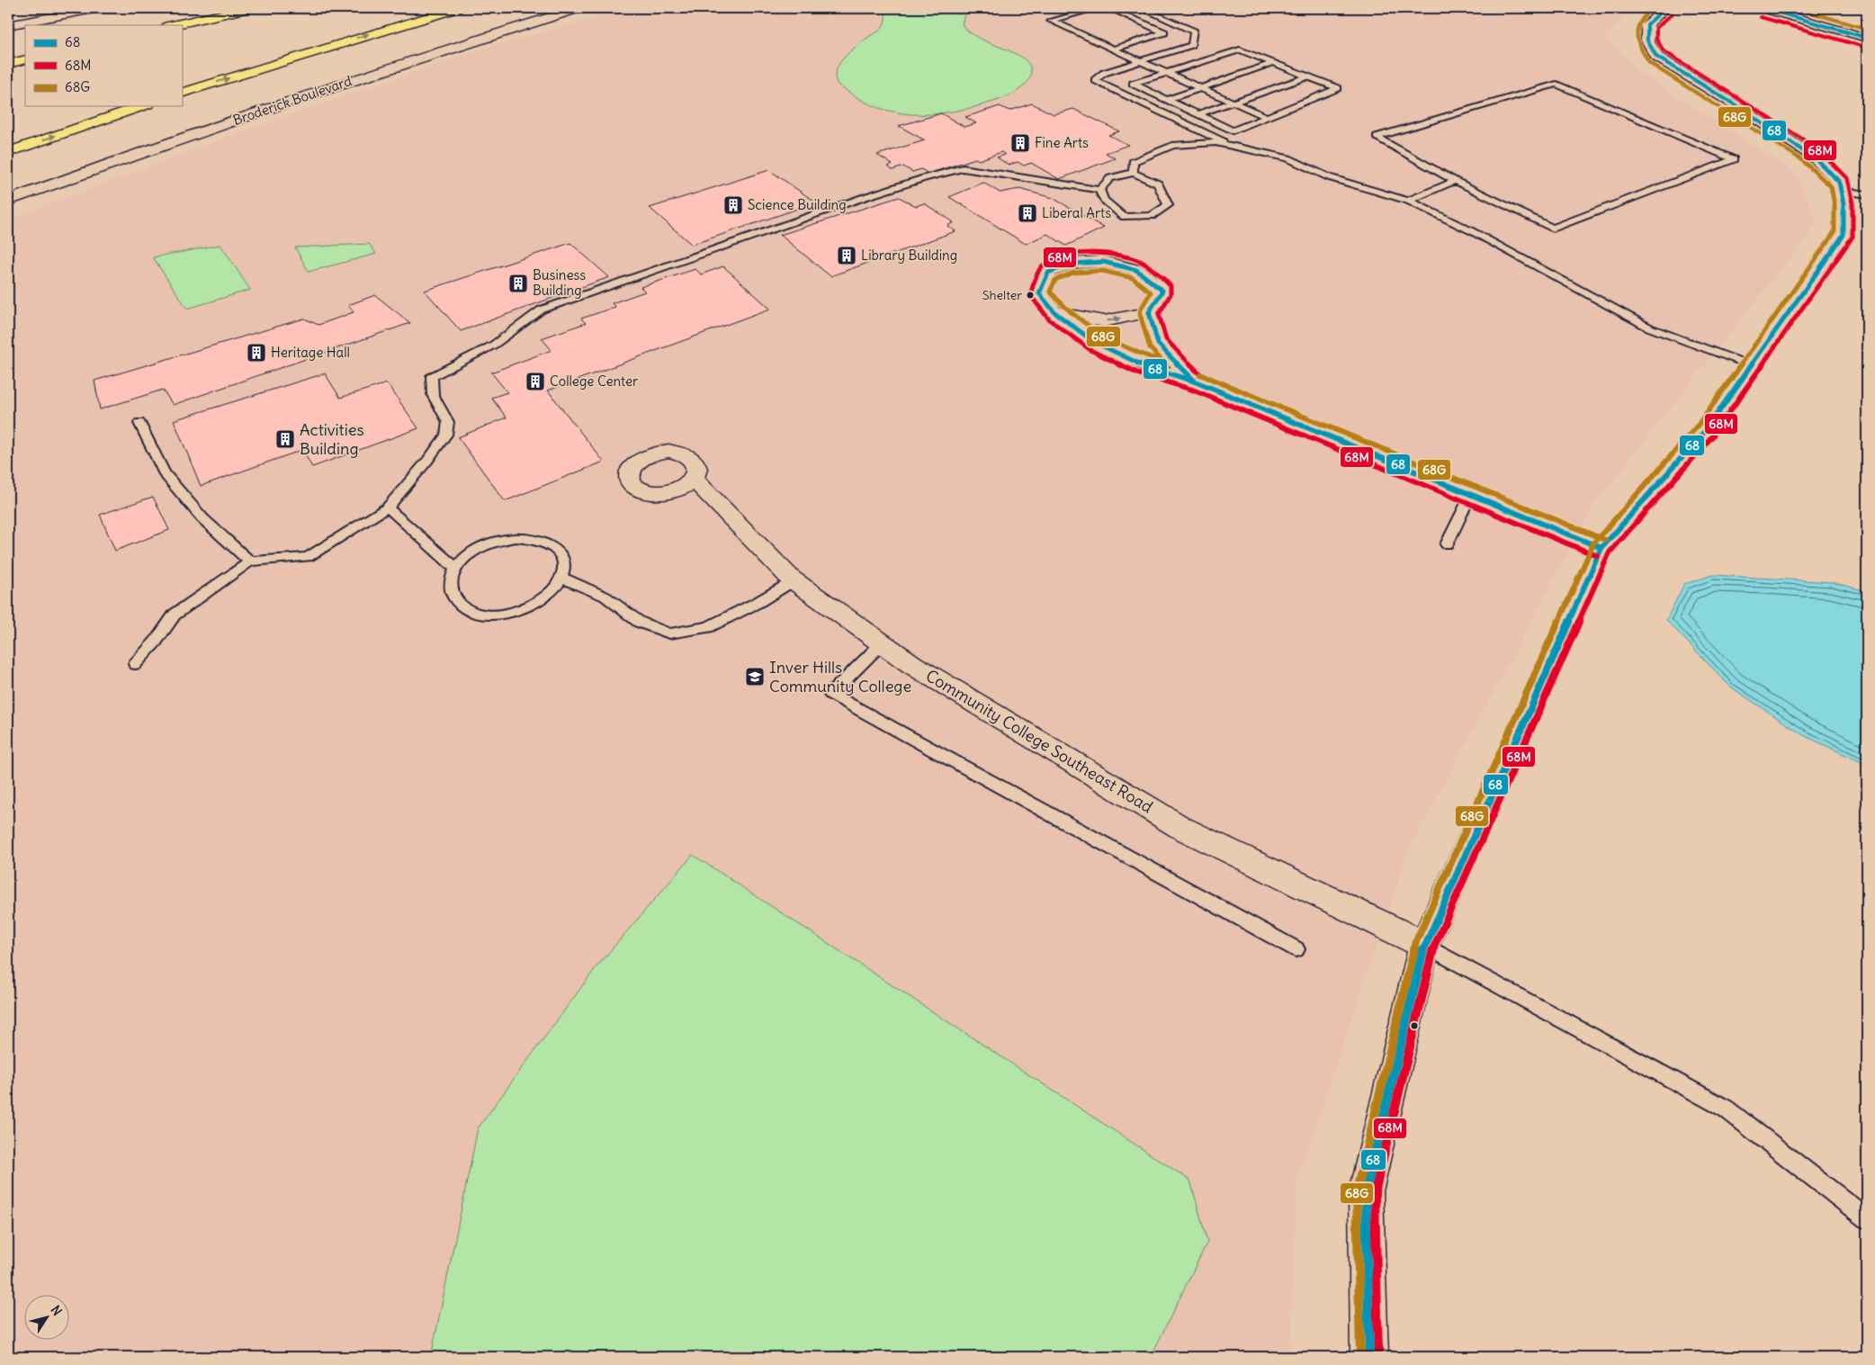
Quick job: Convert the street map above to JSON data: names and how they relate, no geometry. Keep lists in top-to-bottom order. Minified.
{"streets":{"street":["Broderick Boulevard","Community College Southeast Road"]},"places":{"building":["Fine Arts","Science Building","Liberal Arts","Library Building","Business Building","Heritage Hall","College Center","Activities Building"],"other":["Shelter"],"school or university":["Inver Hills Community College"]},"lines":["transit line 68","transit line 68G","transit line 68M"],"legend":["68","68M","68G"],"north":"top right"}
